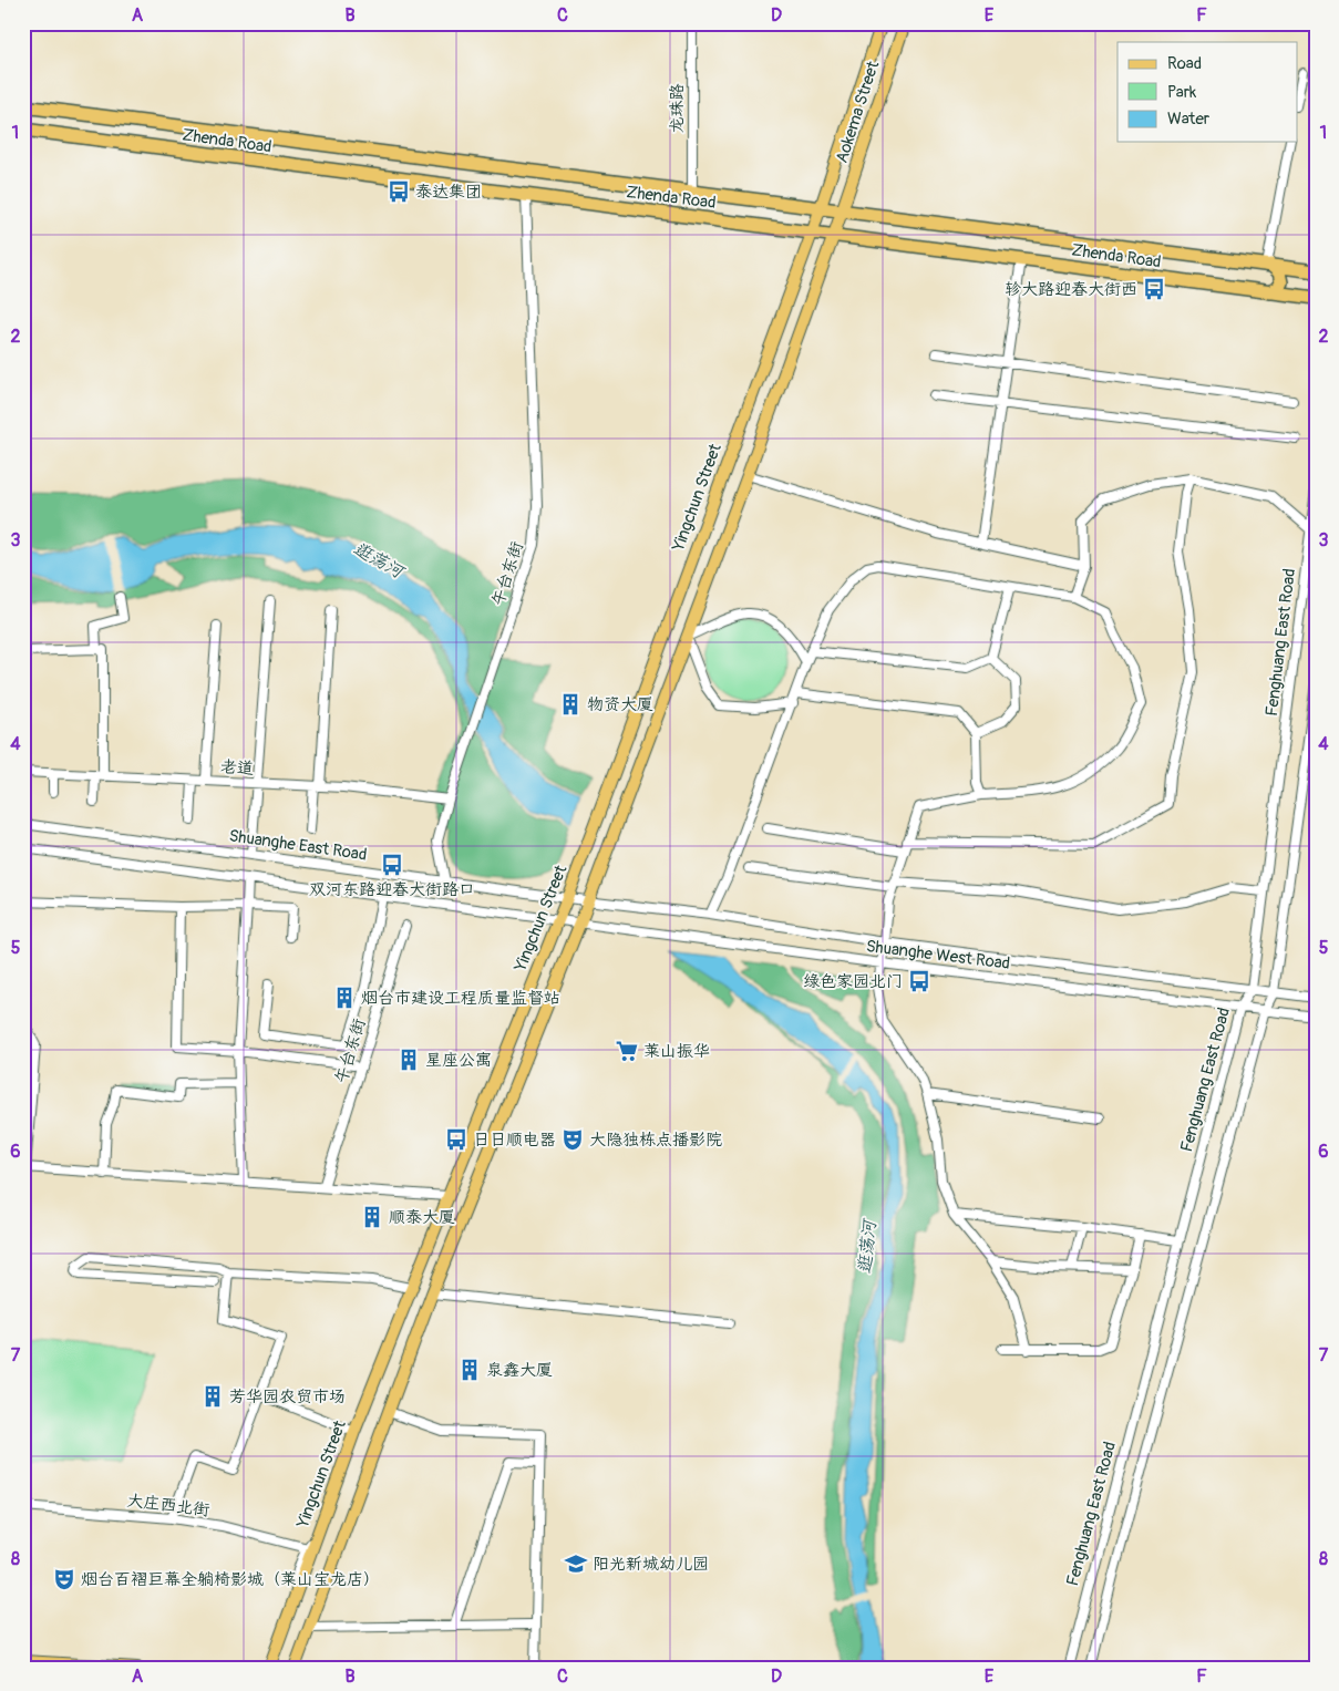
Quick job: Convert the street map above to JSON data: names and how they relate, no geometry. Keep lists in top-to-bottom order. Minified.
{"streets":{"highway":["Zhenda Road"],"main road":["Aokema Street","Yingchun Street"],"street":["龙珠路","午台东街","Fenghuang East Road","老道","Shuanghe East Road","Shuanghe West Road","大庄西北街"]},"crossings":[["龙珠路","Zhenda Road"],["Aokema Street","Zhenda Road"],["Aokema Street","Yingchun Street"],["Zhenda Road","Yingchun Street"],["Zhenda Road","午台东街"],["Yingchun Street","Shuanghe East Road"],["Yingchun Street","Shuanghe West Road"],["午台东街","老道"],["午台东街","Shuanghe East Road"],["Fenghuang East Road","Shuanghe West Road"],["Shuanghe East Road","Shuanghe West Road"]],"water":["逛荡河"],"places":{"bus stop":["泰达集团","轸大路迎春大街西","双河东路迎春大街路口","绿色家园北门","日日顺电器"],"building":["物资大厦","烟台市建设工程质量监督站","星座公寓","顺泰大厦","泉鑫大厦","芳华园农贸市场"],"supermarket":["莱山振华"],"theatre":["大隐独栋点播影院","烟台百褶巨幕全躺椅影城（莱山宝龙店）"],"school or university":["阳光新城幼儿园"]},"legend":["Road","Park","Water"],"grid":{"columns":["A","B","C","D","E","F"],"rows":["1","2","3","4","5","6","7","8"]}}
